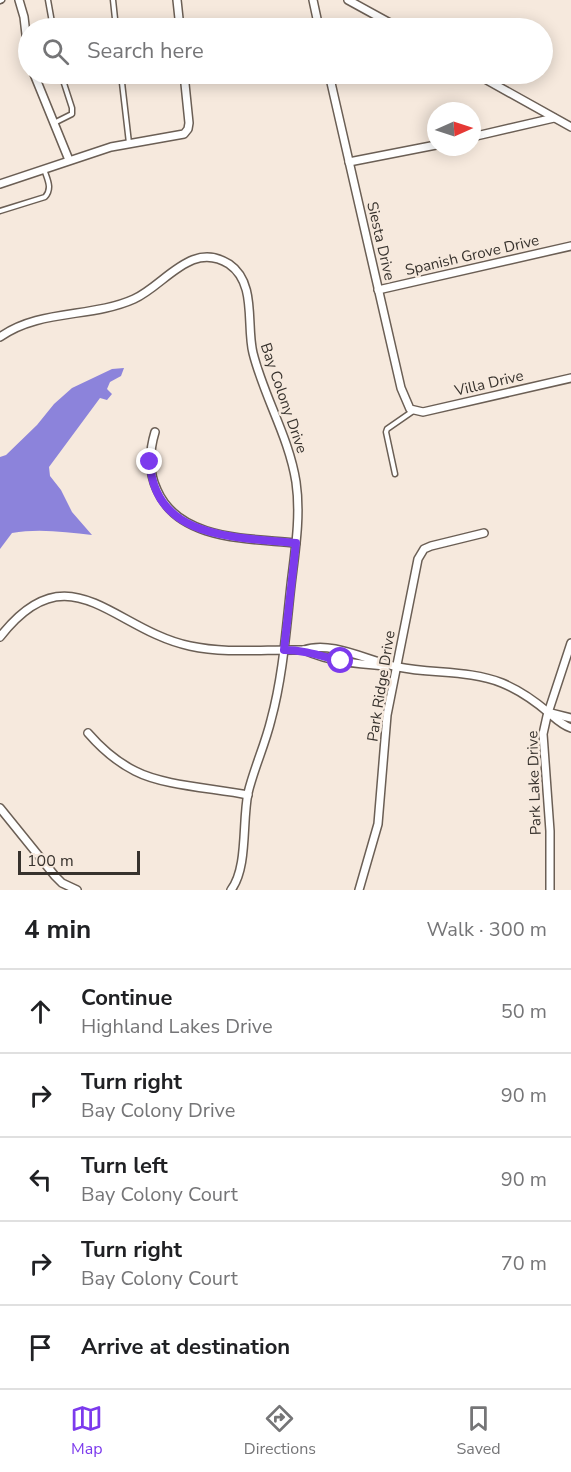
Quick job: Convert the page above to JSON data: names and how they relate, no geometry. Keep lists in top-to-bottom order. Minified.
{"streets":{"street":["Siesta Drive","Spanish Grove Drive","Villa Drive","Bay Colony Drive","Park Ridge Drive","Park Lake Drive"]},"crossings":[["Siesta Drive","Spanish Grove Drive"],["Siesta Drive","Villa Drive"]],"scale_bar":"100 m","north":"right","page":{"search":"Search here","scale":"100 m","heading":["4 min","Walk · 300 m"],"list":[["Continue","Highland Lakes Drive","50 m"],["Turn right","Bay Colony Drive","90 m"],["Turn left","Bay Colony Court","90 m"],["Turn right","Bay Colony Court","70 m"],"Arrive at destination"],"nav":["Map","Directions","Saved"]}}
